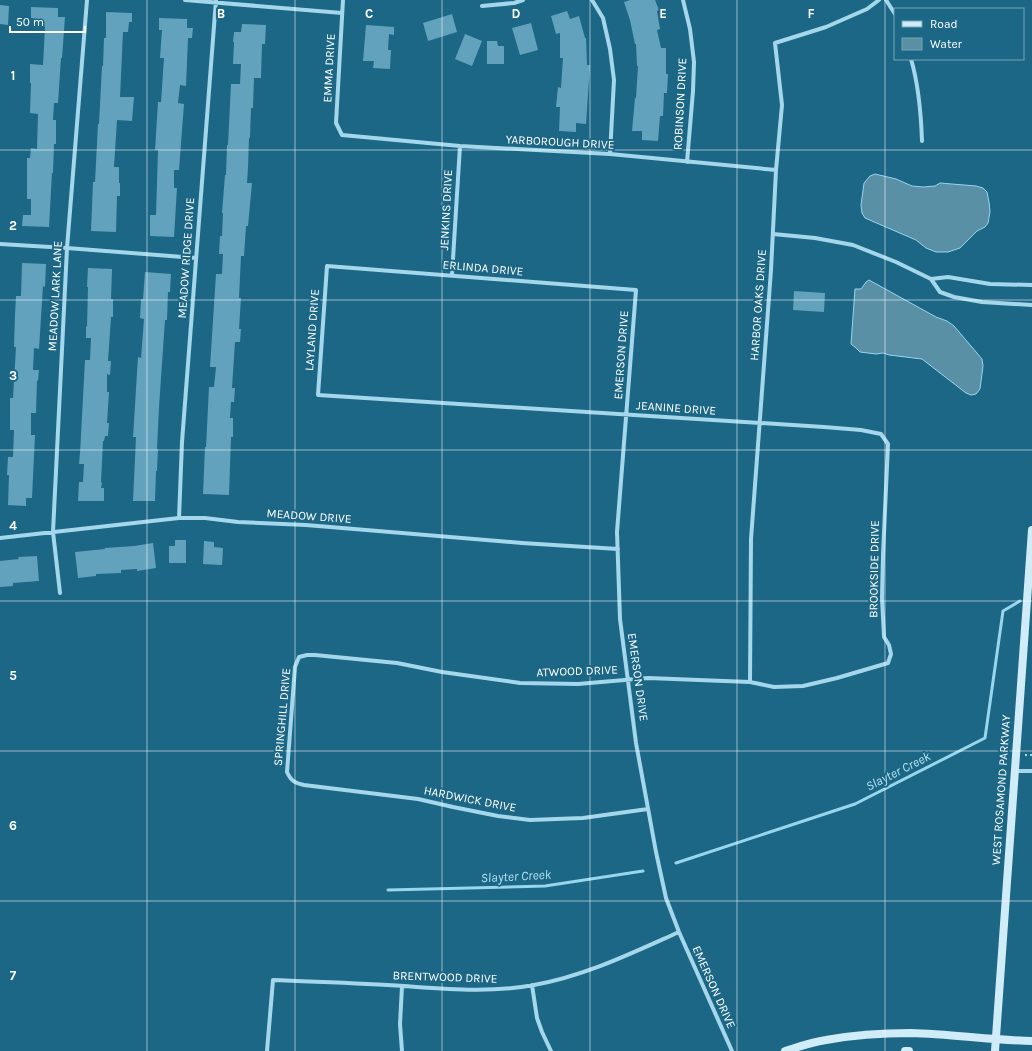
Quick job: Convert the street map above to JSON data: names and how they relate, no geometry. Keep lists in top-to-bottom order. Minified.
{"streets":{"street":["EMMA DRIVE","ROBINSON DRIVE","YARBOROUGH DRIVE","JENKINS DRIVE","MEADOW RIDGE DRIVE","ERLINDA DRIVE","MEADOW LARK LANE","HARBOR OAKS DRIVE","LAYLAND DRIVE","EMERSON DRIVE","JEANINE DRIVE","MEADOW DRIVE","BROOKSIDE DRIVE","ATWOOD DRIVE","SPRINGHILL DRIVE","WEST ROSAMOND PARKWAY","HARDWICK DRIVE","BRENTWOOD DRIVE"]},"crossings":[["EMMA DRIVE","YARBOROUGH DRIVE"],["ROBINSON DRIVE","YARBOROUGH DRIVE"],["YARBOROUGH DRIVE","JENKINS DRIVE"],["YARBOROUGH DRIVE","HARBOR OAKS DRIVE"],["JENKINS DRIVE","ERLINDA DRIVE"],["MEADOW RIDGE DRIVE","MEADOW DRIVE"],["ERLINDA DRIVE","LAYLAND DRIVE"],["ERLINDA DRIVE","EMERSON DRIVE"],["MEADOW LARK LANE","MEADOW DRIVE"],["HARBOR OAKS DRIVE","JEANINE DRIVE"],["HARBOR OAKS DRIVE","ATWOOD DRIVE"],["LAYLAND DRIVE","JEANINE DRIVE"],["EMERSON DRIVE","JEANINE DRIVE"],["EMERSON DRIVE","MEADOW DRIVE"],["EMERSON DRIVE","ATWOOD DRIVE"],["EMERSON DRIVE","HARDWICK DRIVE"],["EMERSON DRIVE","BRENTWOOD DRIVE"],["JEANINE DRIVE","BROOKSIDE DRIVE"],["BROOKSIDE DRIVE","ATWOOD DRIVE"],["ATWOOD DRIVE","SPRINGHILL DRIVE"],["SPRINGHILL DRIVE","HARDWICK DRIVE"]],"water":["Slayter Creek"],"legend":["Road","Water"],"scale_bar":"50 m","grid":{"columns":["B","C","D","E","F"],"rows":["1","2","3","4","5","6","7"]}}
